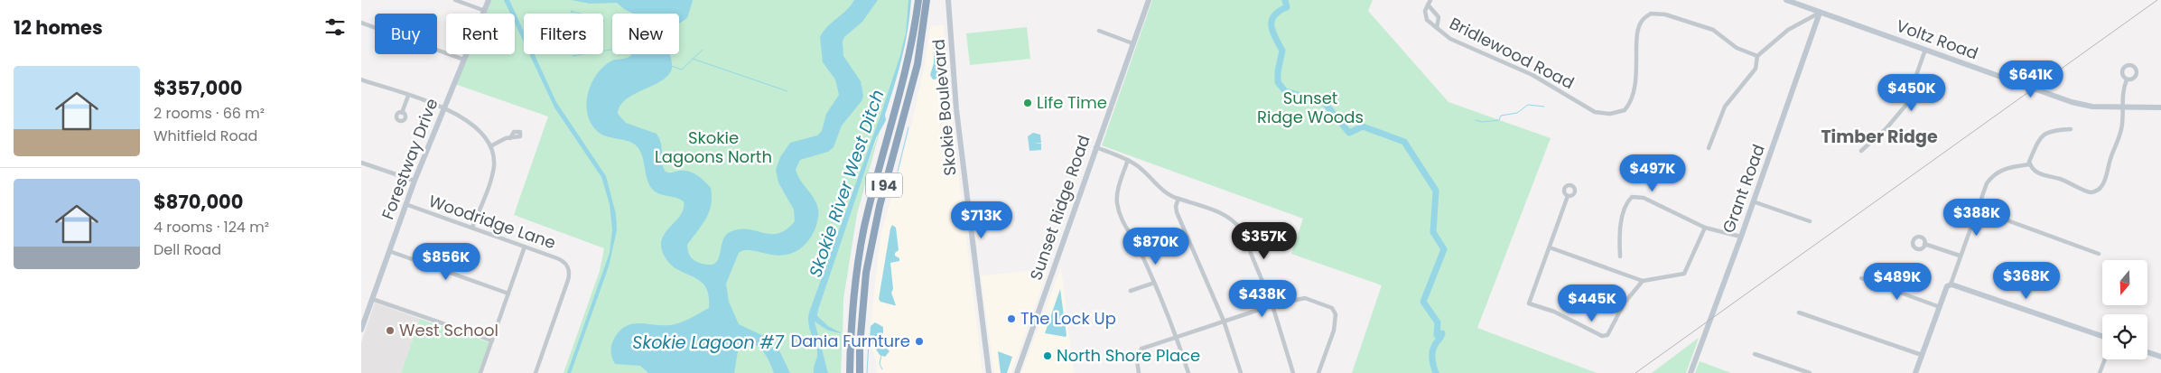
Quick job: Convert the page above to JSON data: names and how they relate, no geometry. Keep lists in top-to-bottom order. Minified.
{"streets":{"highway":["I 94"],"street":["Voltz Road","Bridlewood Road","Skokie Boulevard","Forestway Drive","Grant Road","Sunset Ridge Road","Woodridge Lane"]},"crossings":[["Voltz Road","Grant Road"],["Forestway Drive","Woodridge Lane"]],"districts":["Timber Ridge"],"water":["Skokie River West Ditch","Skokie Lagoon #7"],"parks":["Sunset Ridge Woods","Skokie Lagoons North"],"places":["Life Time","The Lock Up","West School","Dania Furnture","North Shore Place"],"north":"bottom","page":{"heading":"12 homes","chip":["Buy","Rent","Filters","New"],"list":[{"name":"$357,000","note":"2 rooms · 66 m² · Whitfield Road"},{"name":"$870,000","note":"4 rooms · 124 m² · Dell Road"}],"price":["$641K","$450K","$497K","$388K","$713K","$357K","$870K","$856K","$368K","$489K","$438K","$445K"]}}
